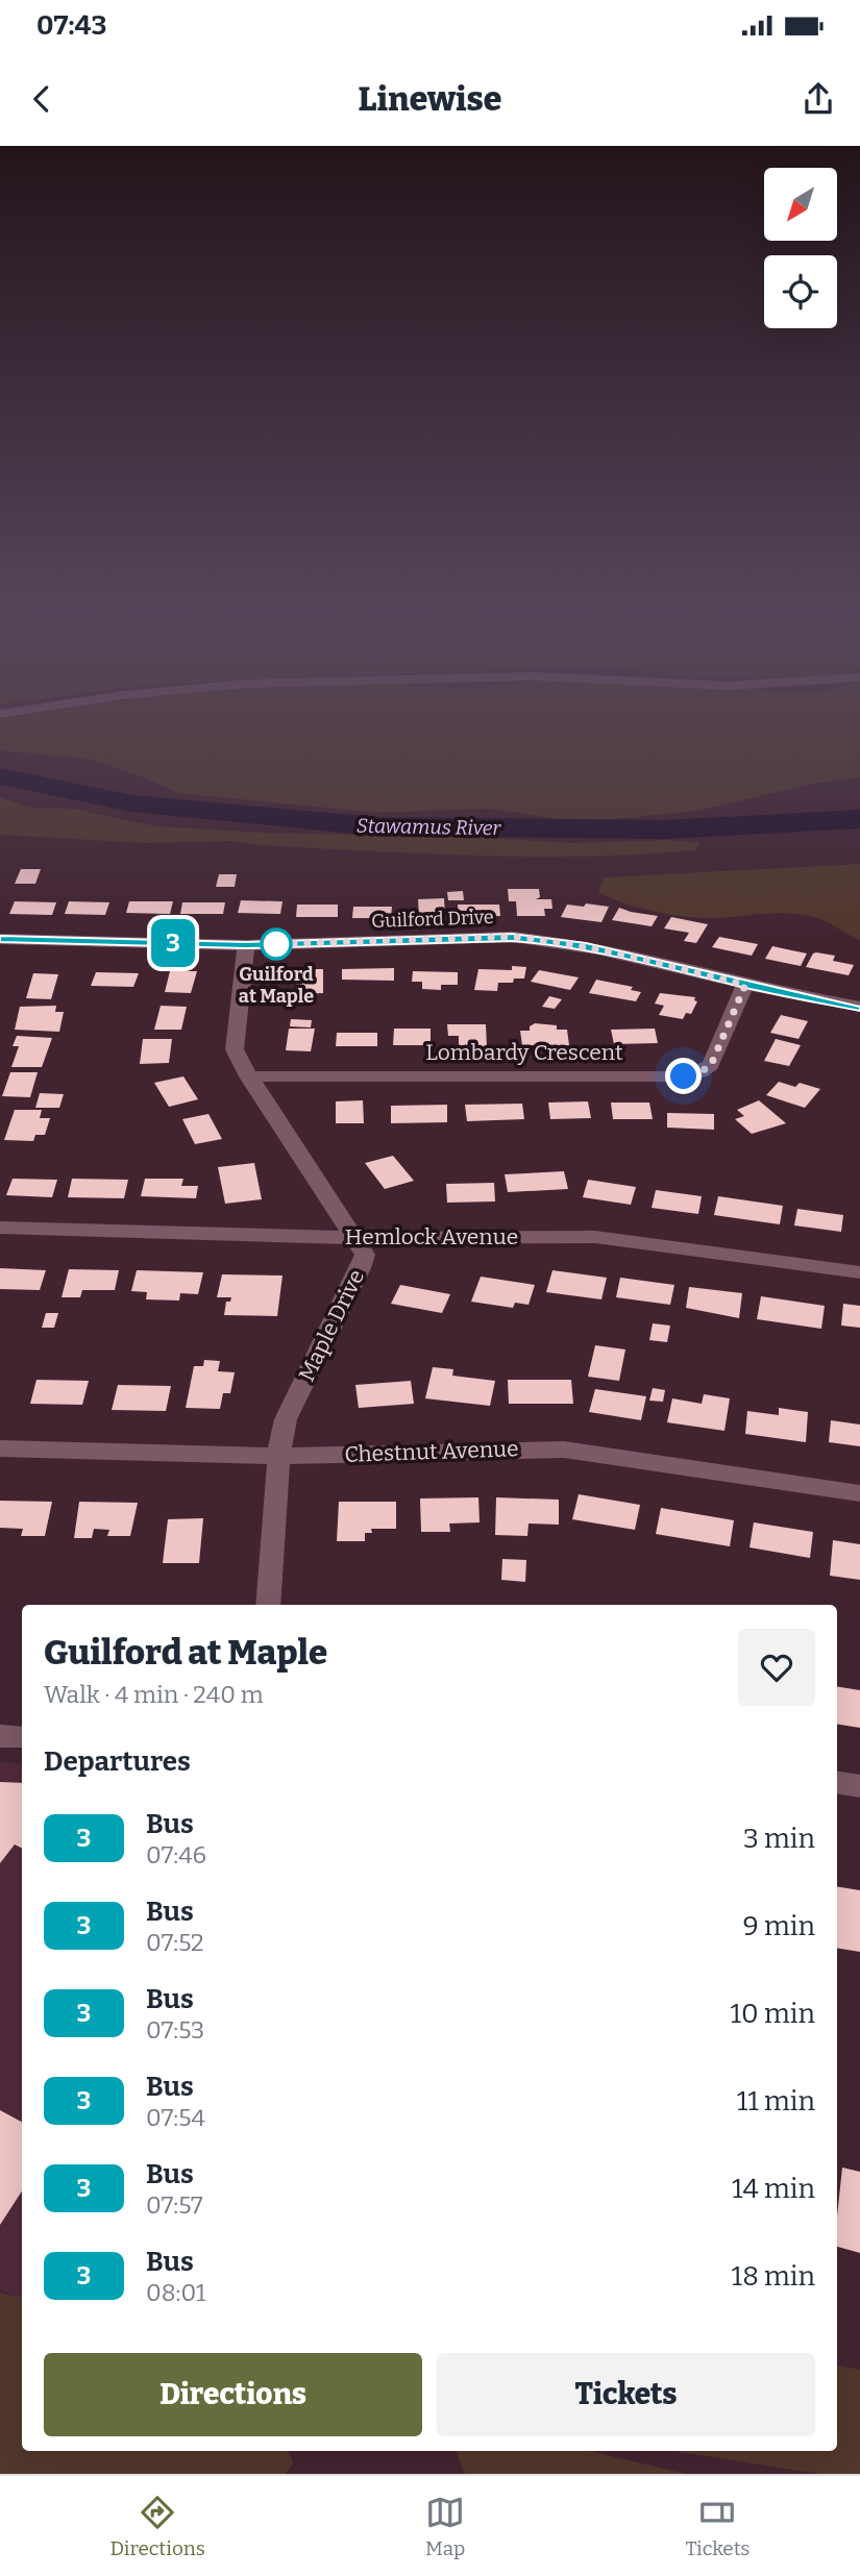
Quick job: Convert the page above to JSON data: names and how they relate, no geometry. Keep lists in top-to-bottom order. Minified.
{"streets":{"street":["Guilford Drive","Lombardy Crescent","Hemlock Avenue","Maple Drive","Chestnut Avenue"]},"crossings":[["Guilford Drive","Lombardy Crescent"],["Guilford Drive","Maple Drive"],["Lombardy Crescent","Maple Drive"],["Hemlock Avenue","Maple Drive"],["Maple Drive","Chestnut Avenue"]],"water":["Stawamus River"],"places":["Guilford at Maple"],"lines":["bus line 3"],"north":"bottom left","page":{"status":"07:43","header":"Linewise","on_map":"3","heading":[["Guilford at Maple","Walk · 4 min · 240 m"],"Departures"],"list":[{"mark":"3","name":"Bus","note":"07:46","value":"3 min"},{"mark":"3","name":"Bus","note":"07:52","value":"9 min"},{"mark":"3","name":"Bus","note":"07:53","value":"10 min"},{"mark":"3","name":"Bus","note":"07:54","value":"11 min"},{"mark":"3","name":"Bus","note":"07:57","value":"14 min"},{"mark":"3","name":"Bus","note":"08:01","value":"18 min"}],"buttons":["Directions","Tickets"],"tabs":["Directions","Map","Tickets"]}}
